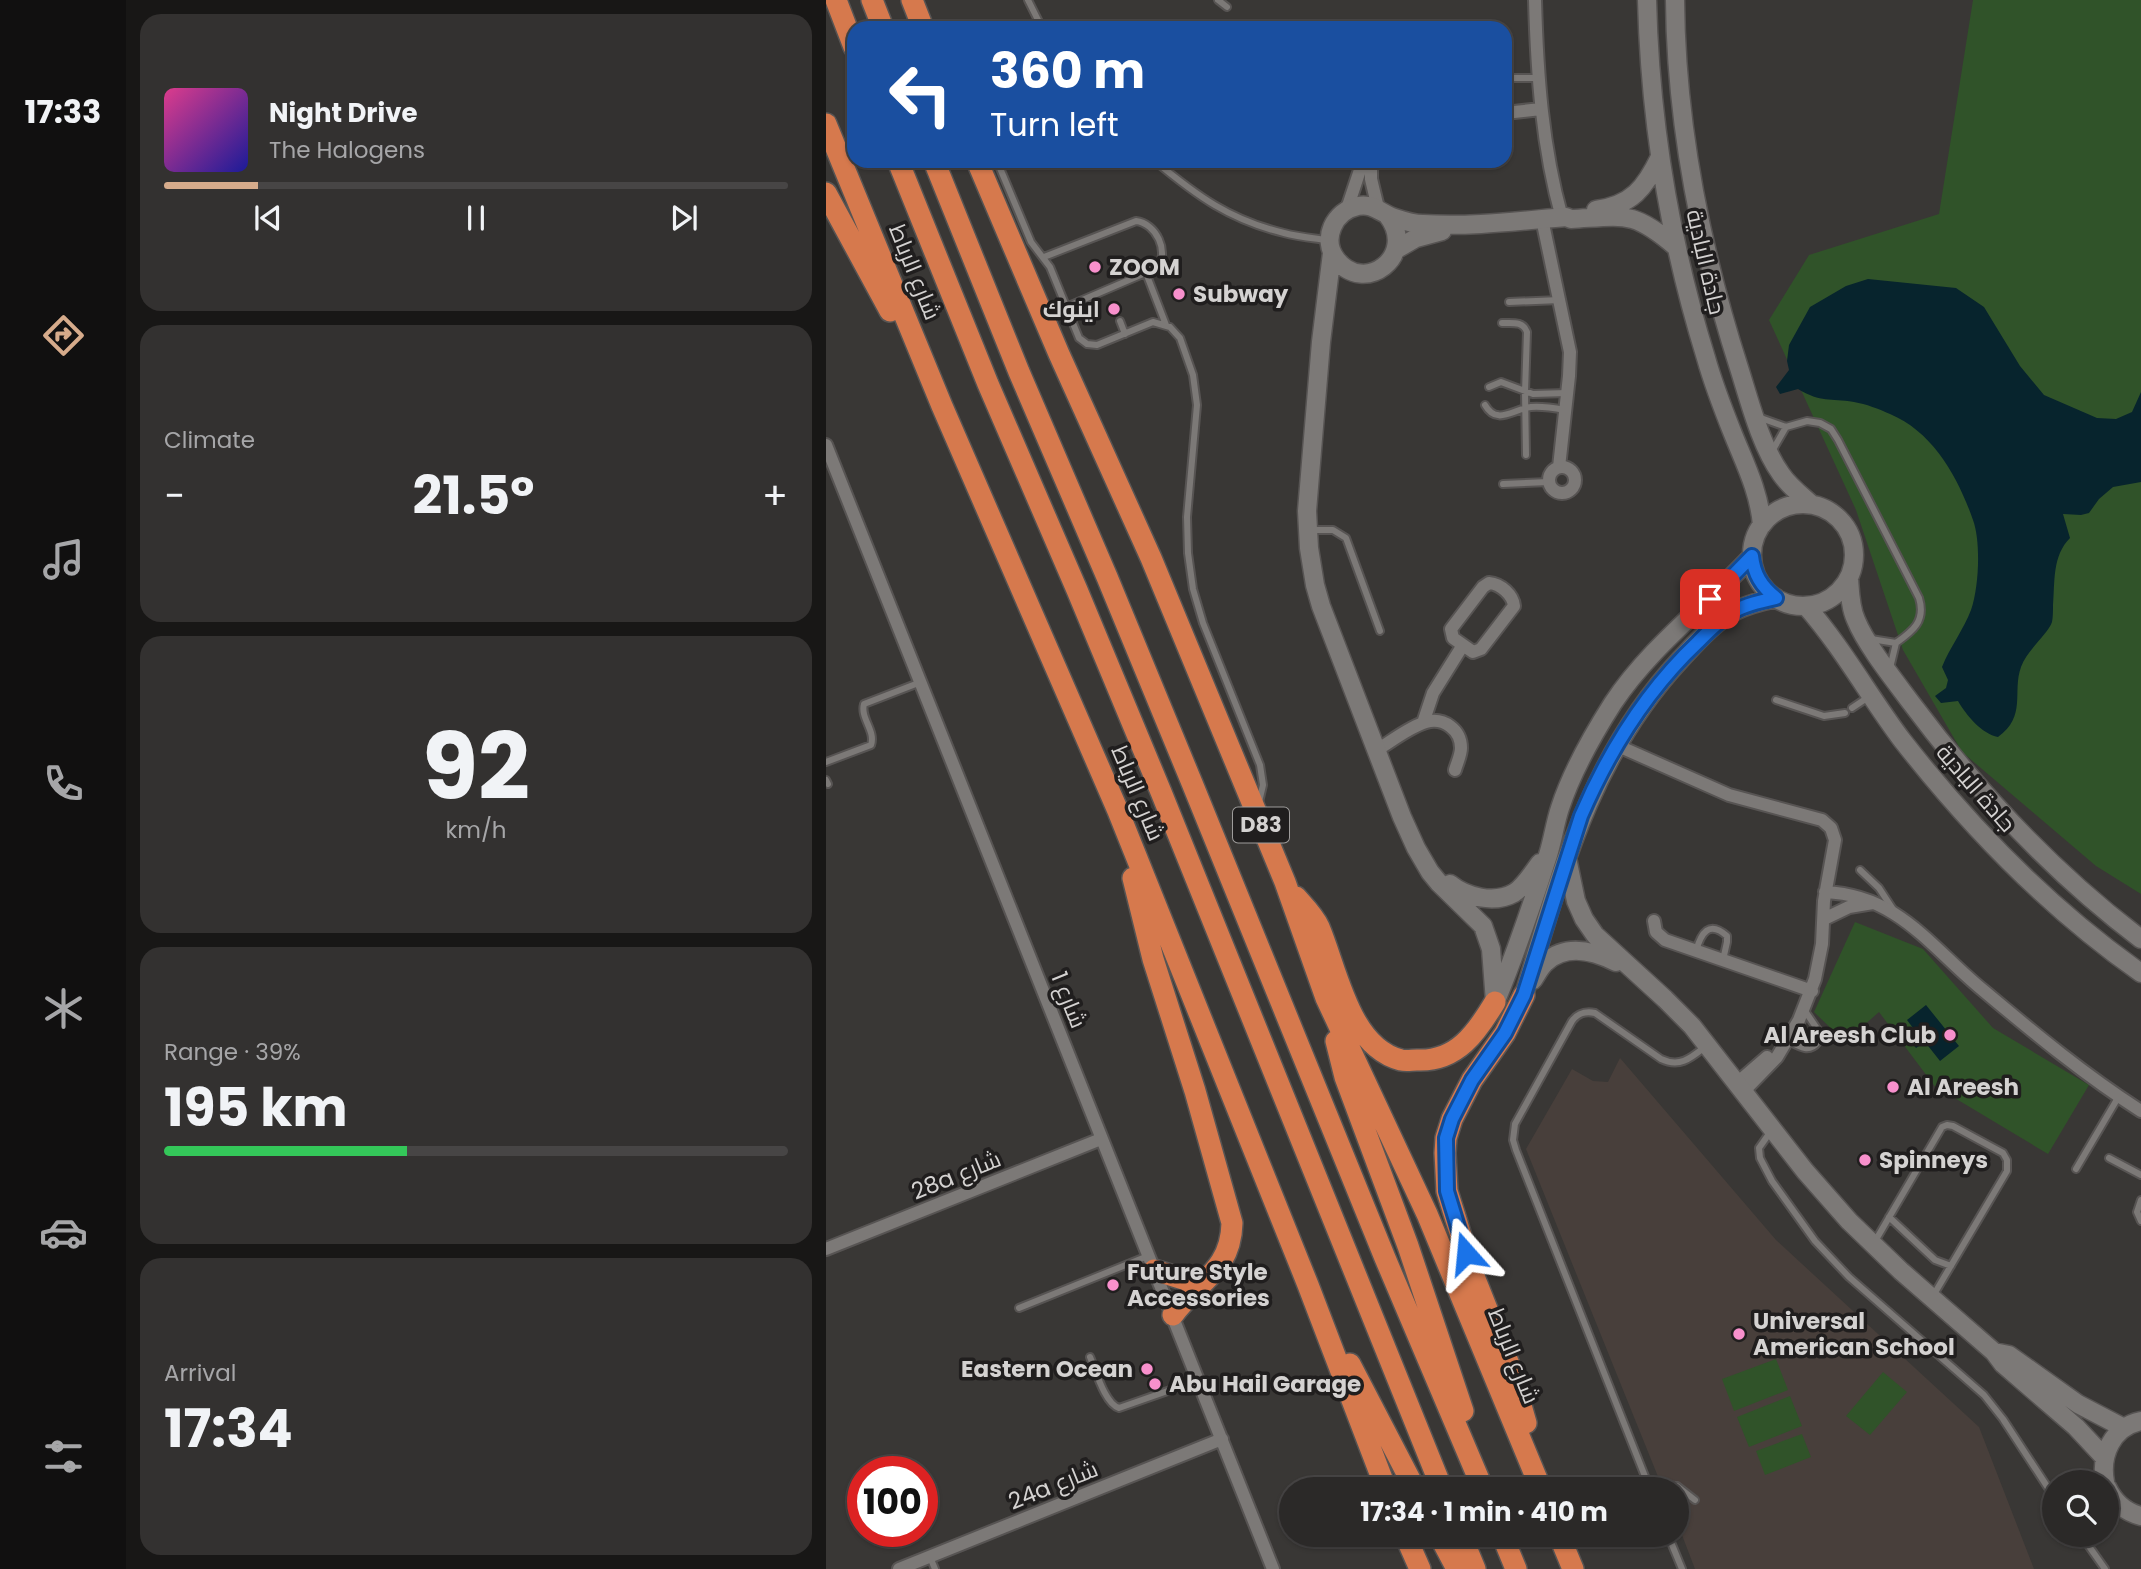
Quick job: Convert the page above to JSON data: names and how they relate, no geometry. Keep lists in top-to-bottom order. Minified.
{"streets":{"highway":["شارع الرباط","D83"],"street":["جادة البادية","شارع 1","28a شارع","24a شارع"]},"crossings":[["شارع 1","28a شارع"],["شارع 1","24a شارع"]],"places":["ZOOM","Subway","اينوك","Al Areesh Club","Al Areesh","Spinneys","Future Style Accessories","Universal American School","Eastern Ocean","Abu Hail Garage"],"page":{"tabs":"17:33","turn":["360 m","Turn left"],"song":["Night Drive","The Halogens"],"tile":["Climate",["92","km/h"],["Range · 39%","195 km"],["Arrival","17:34"]],"heat":["−","21.5°","+"],"limit":"100","trip":"17:34 · 1 min · 410 m"}}
